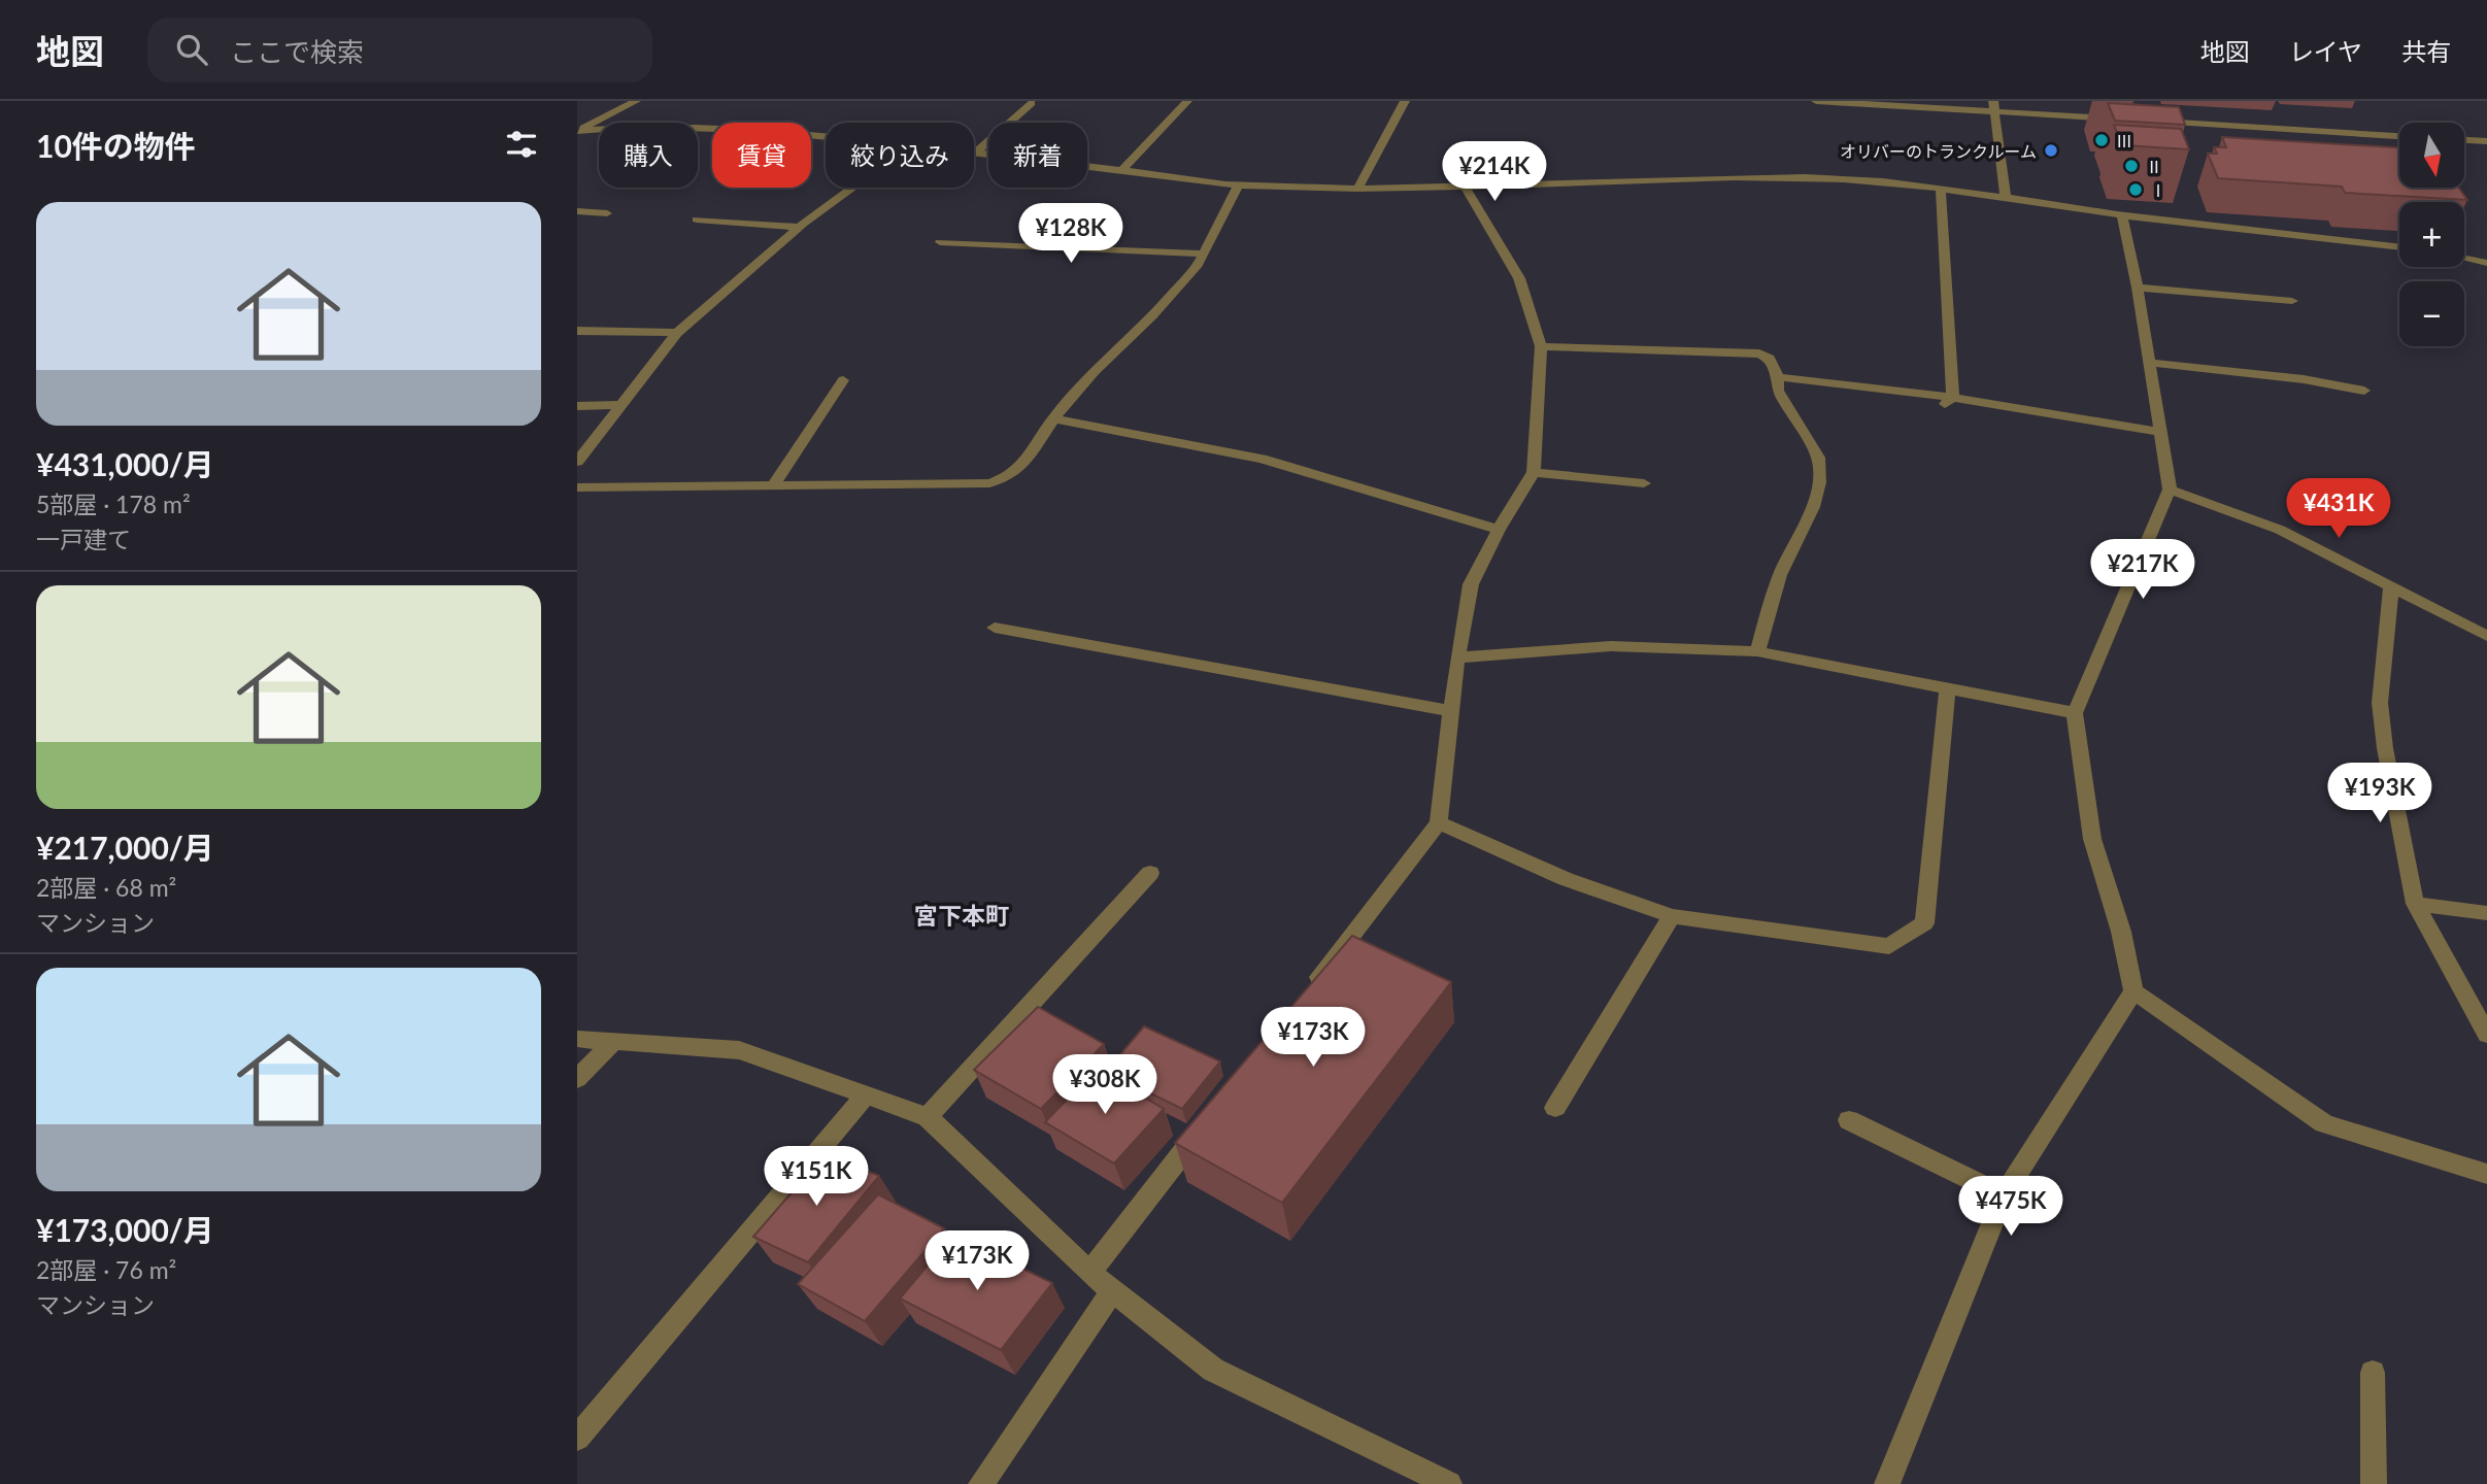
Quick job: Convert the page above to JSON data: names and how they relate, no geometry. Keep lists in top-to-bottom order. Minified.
{"districts":["宮下本町"],"places":["Ⅲ","オリバーのトランクルーム","Ⅱ","Ⅰ"],"north":"bottom","page":{"header":"地図","search":"ここで検索","nav":["地図","レイヤ","共有"],"heading":"10件の物件","map_buttons":["+","−"],"chip":["購入","賃貸","絞り込み","新着"],"price":["¥214K","¥128K","¥431K","¥217K","¥193K","¥173K","¥308K","¥151K","¥475K","¥173K"],"list":[{"name":"¥431,000/月","note":"5部屋 · 178 m² · 一戸建て"},{"name":"¥217,000/月","note":"2部屋 · 68 m² · マンション"},{"name":"¥173,000/月","note":"2部屋 · 76 m² · マンション"}]}}
